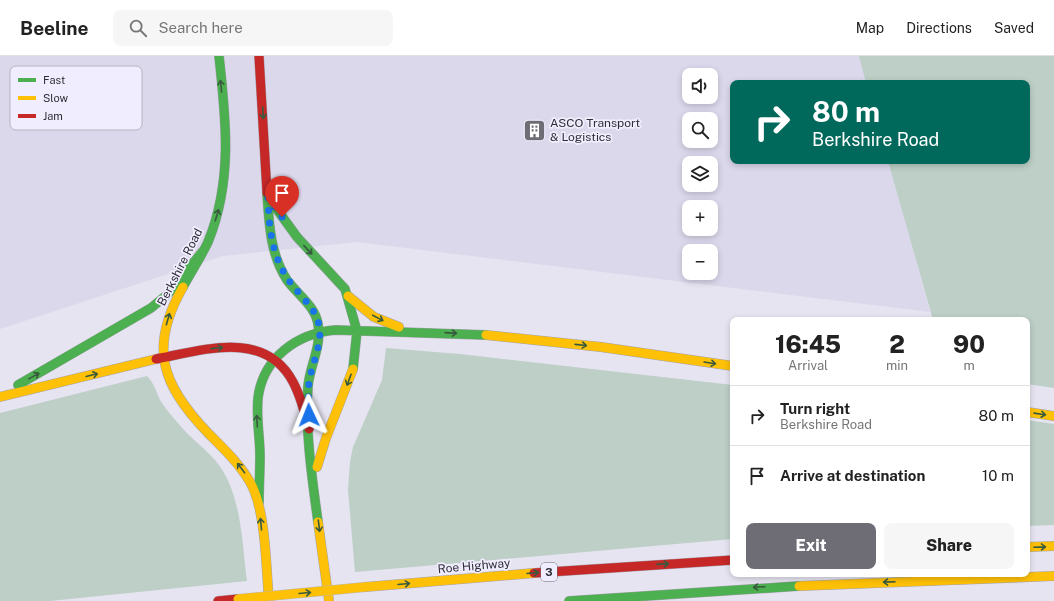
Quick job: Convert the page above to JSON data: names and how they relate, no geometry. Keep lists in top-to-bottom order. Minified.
{"streets":{"main road":["Berkshire Road","Roe Highway","3"]},"places":{"building":["ASCO Transport & Logistics"]},"legend":["Fast","Slow","Jam"],"page":{"header":"Beeline","search":"Search here","nav":["Map","Directions","Saved"],"map_buttons":["+","−"],"turn":["80 m","Berkshire Road"],"eta":["16:45","Arrival","2","min","90","m"],"list":[{"name":"Turn right","note":"Berkshire Road","value":"80 m"},{"name":"Arrive at destination","value":"10 m"}],"buttons":["Exit","Share"]}}
